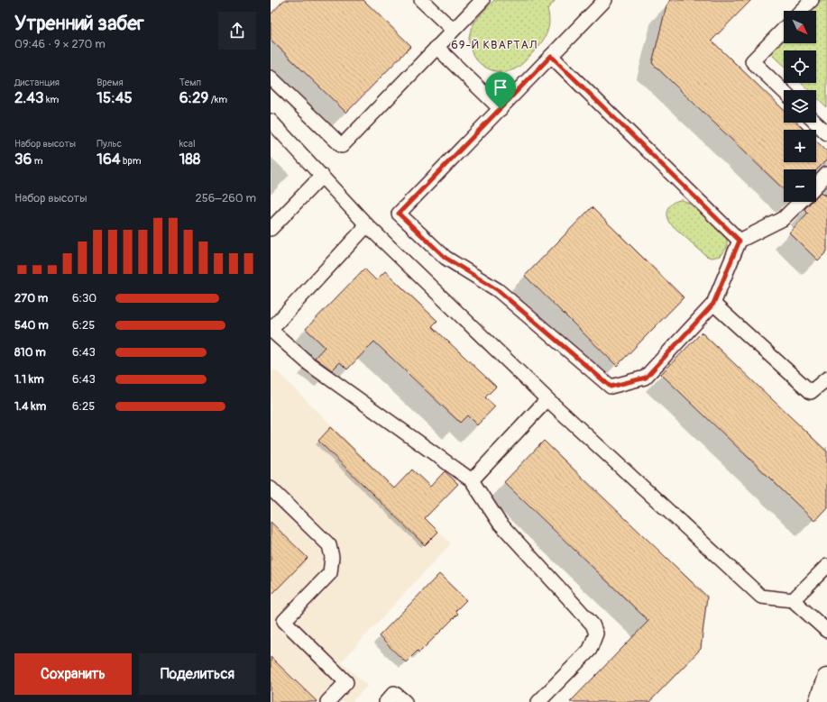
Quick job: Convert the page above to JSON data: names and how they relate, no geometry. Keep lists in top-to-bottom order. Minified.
{"districts":["69-Й КВАРТАЛ"],"north":"bottom right","page":{"heading":["Утренний забег","09:46 · 9 × 270 m"],"map_buttons":["+","−"],"stats":[["Дистанция","2.43 km"],["Время","15:45"],["Темп","6:29 /km"],["Набор высоты","36 m"],["Пульс","164 bpm"],["kcal","188"]],"chart":["Набор высоты","256–260 m"],"list":[{"name":"270 m","note":"6:30"},{"name":"540 m","note":"6:25"},{"name":"810 m","note":"6:43"},{"name":"1.1 km","note":"6:43"},{"name":"1.4 km","note":"6:25"}],"buttons":["Сохранить","Поделиться"]}}
